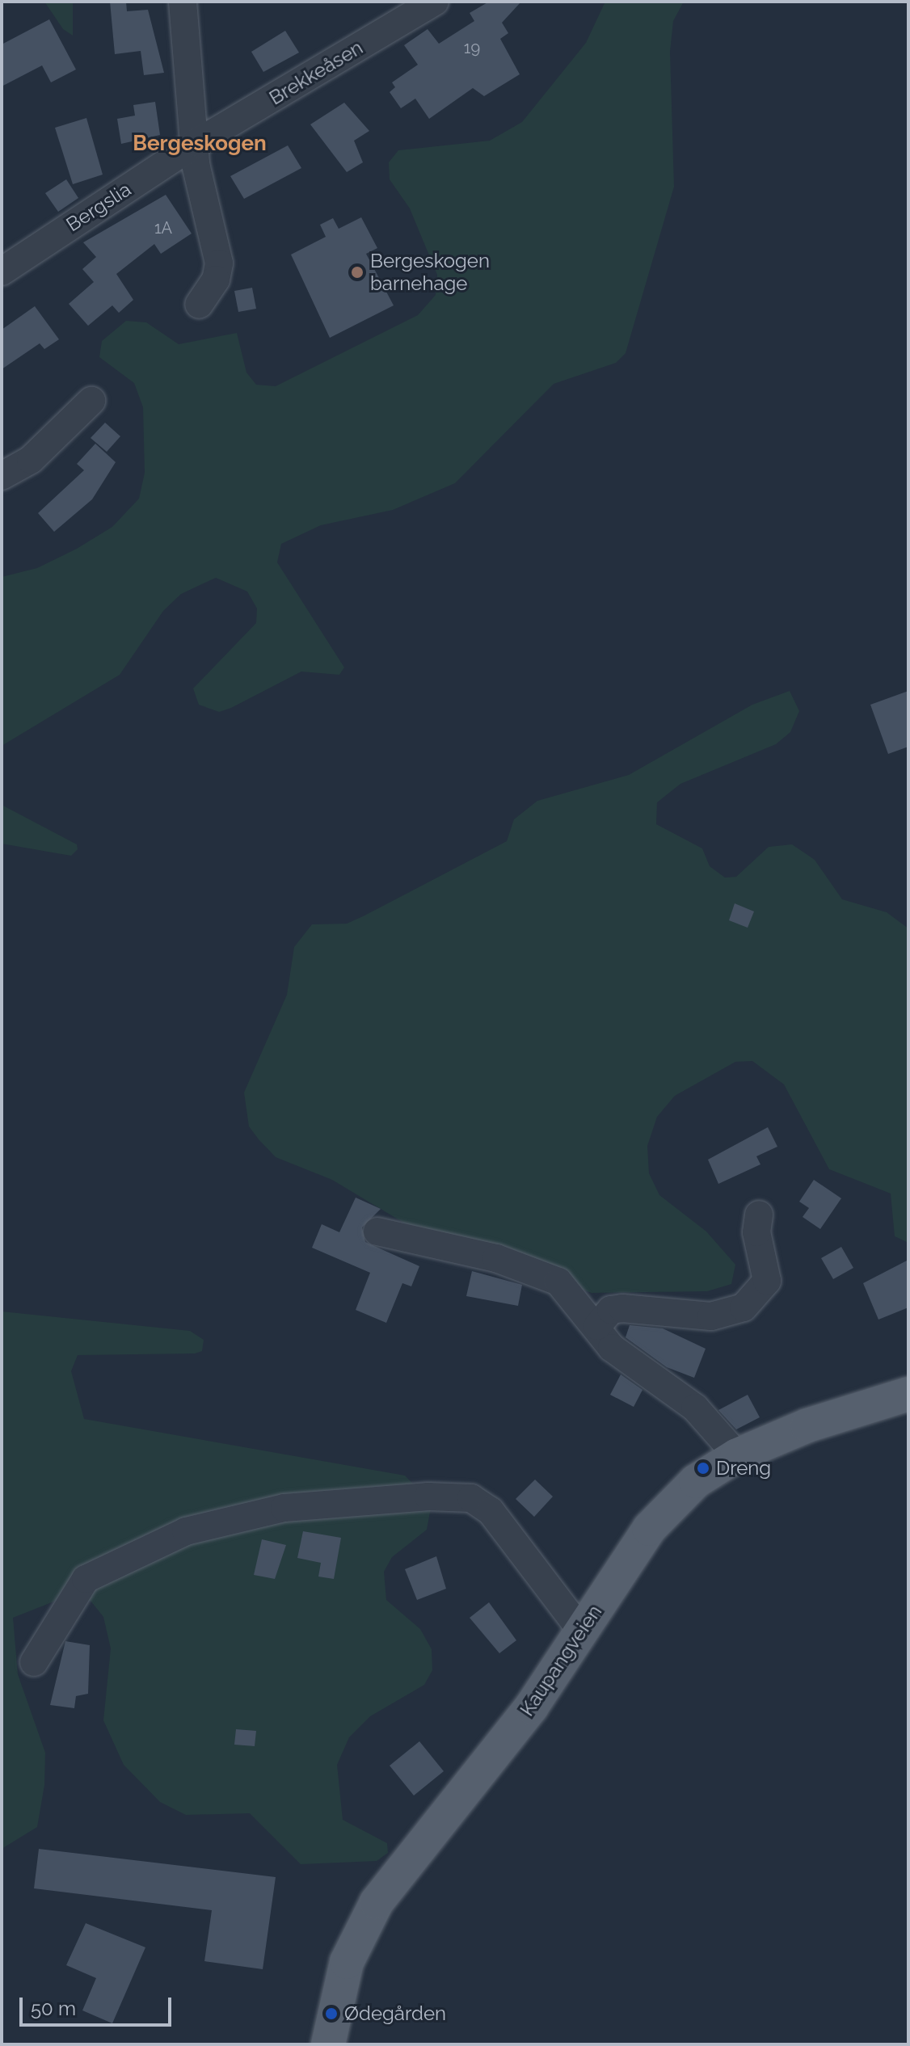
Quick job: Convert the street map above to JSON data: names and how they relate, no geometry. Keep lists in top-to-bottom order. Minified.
{"streets":{"main road":["Kaupangveien"],"street":["Brekkeåsen","Bergslia"]},"crossings":[["Brekkeåsen","Bergslia"]],"districts":["Bergeskogen"],"places":["Bergeskogen barnehage","Dreng","Ødegården"],"house_numbers":["19","1A"],"scale_bar":"50 m"}
